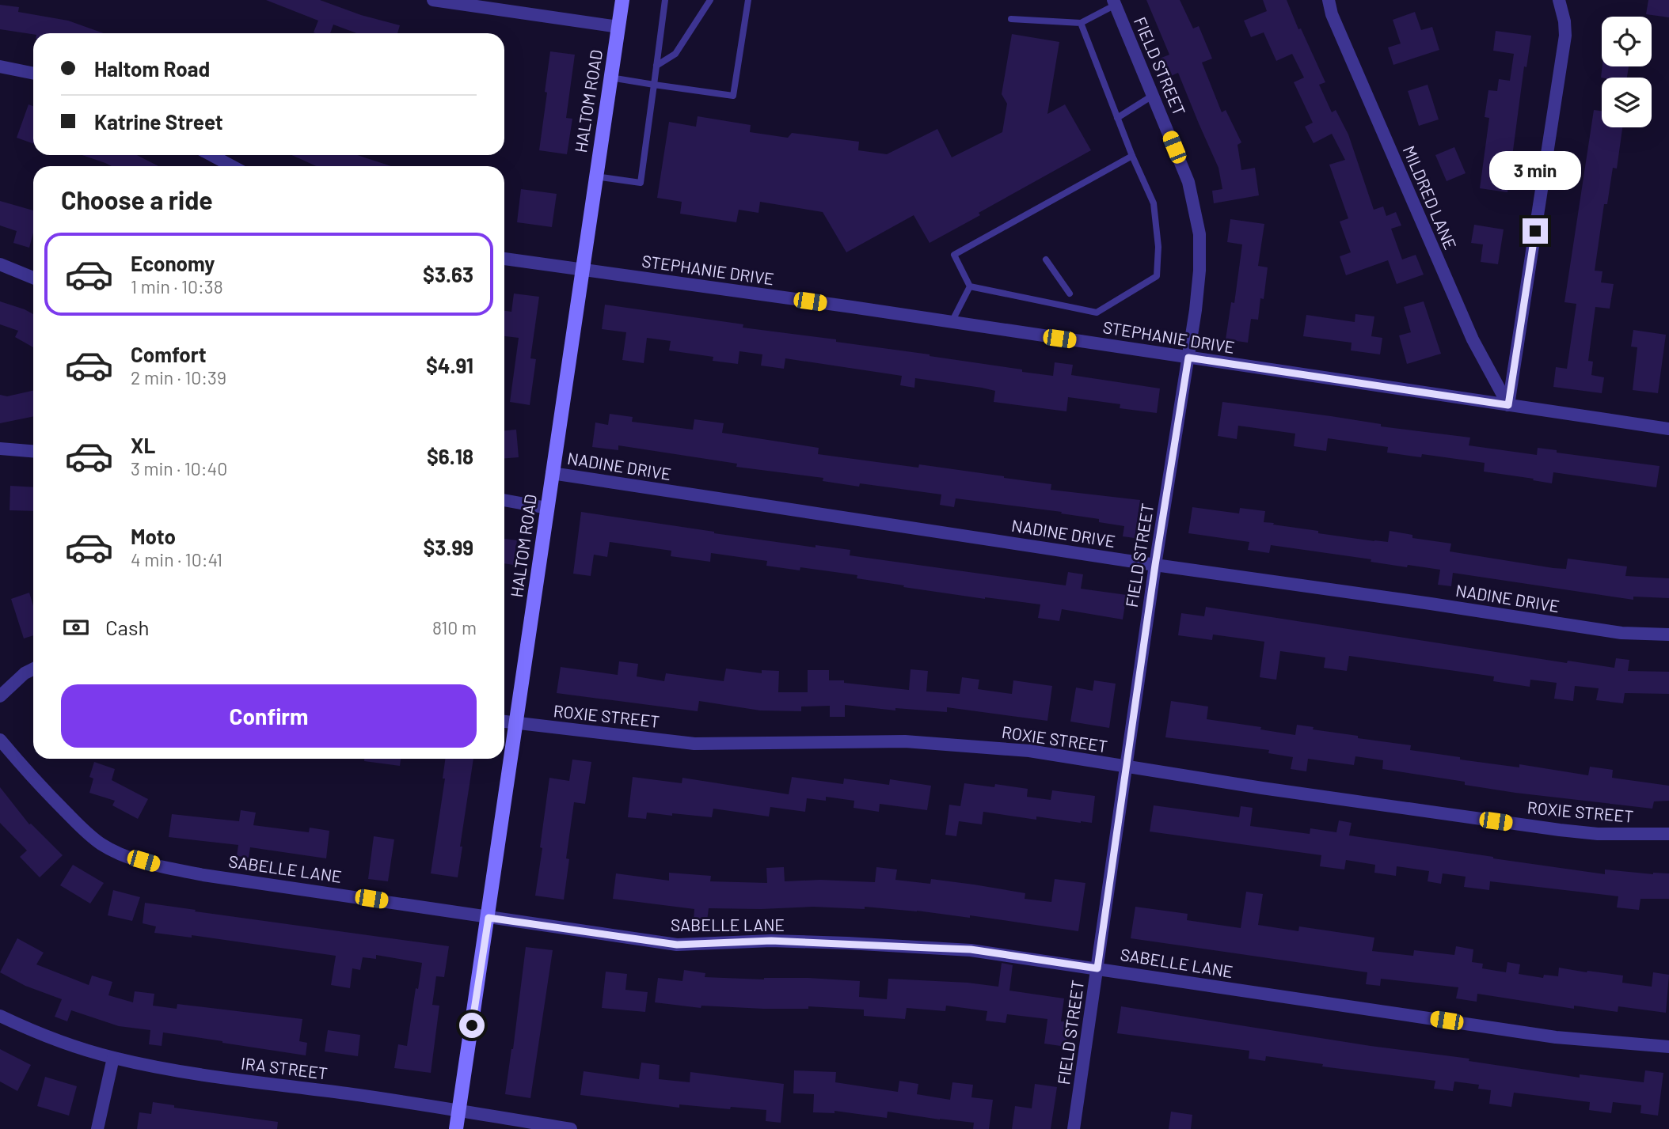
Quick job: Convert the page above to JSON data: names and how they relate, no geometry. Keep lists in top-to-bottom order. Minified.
{"streets":{"main road":["HALTOM ROAD"],"street":["FIELD STREET","MILDRED LANE","STEPHANIE DRIVE","NADINE DRIVE","ROXIE STREET","SABELLE LANE","IRA STREET"]},"crossings":[["FIELD STREET","STEPHANIE DRIVE"],["FIELD STREET","NADINE DRIVE"],["FIELD STREET","ROXIE STREET"],["FIELD STREET","SABELLE LANE"],["HALTOM ROAD","STEPHANIE DRIVE"],["HALTOM ROAD","NADINE DRIVE"],["HALTOM ROAD","ROXIE STREET"],["HALTOM ROAD","SABELLE LANE"],["HALTOM ROAD","IRA STREET"],["MILDRED LANE","STEPHANIE DRIVE"]],"page":{"banner":["Haltom Road","Katrine Street"],"bubble":"3 min","heading":"Choose a ride","list":[{"name":"Economy","note":"1 min · 10:38","value":"$3.63"},{"name":"Comfort","note":"2 min · 10:39","value":"$4.91"},{"name":"XL","note":"3 min · 10:40","value":"$6.18"},{"name":"Moto","note":"4 min · 10:41","value":"$3.99"}],"pay":["Cash","810 m"],"buttons":"Confirm"}}
